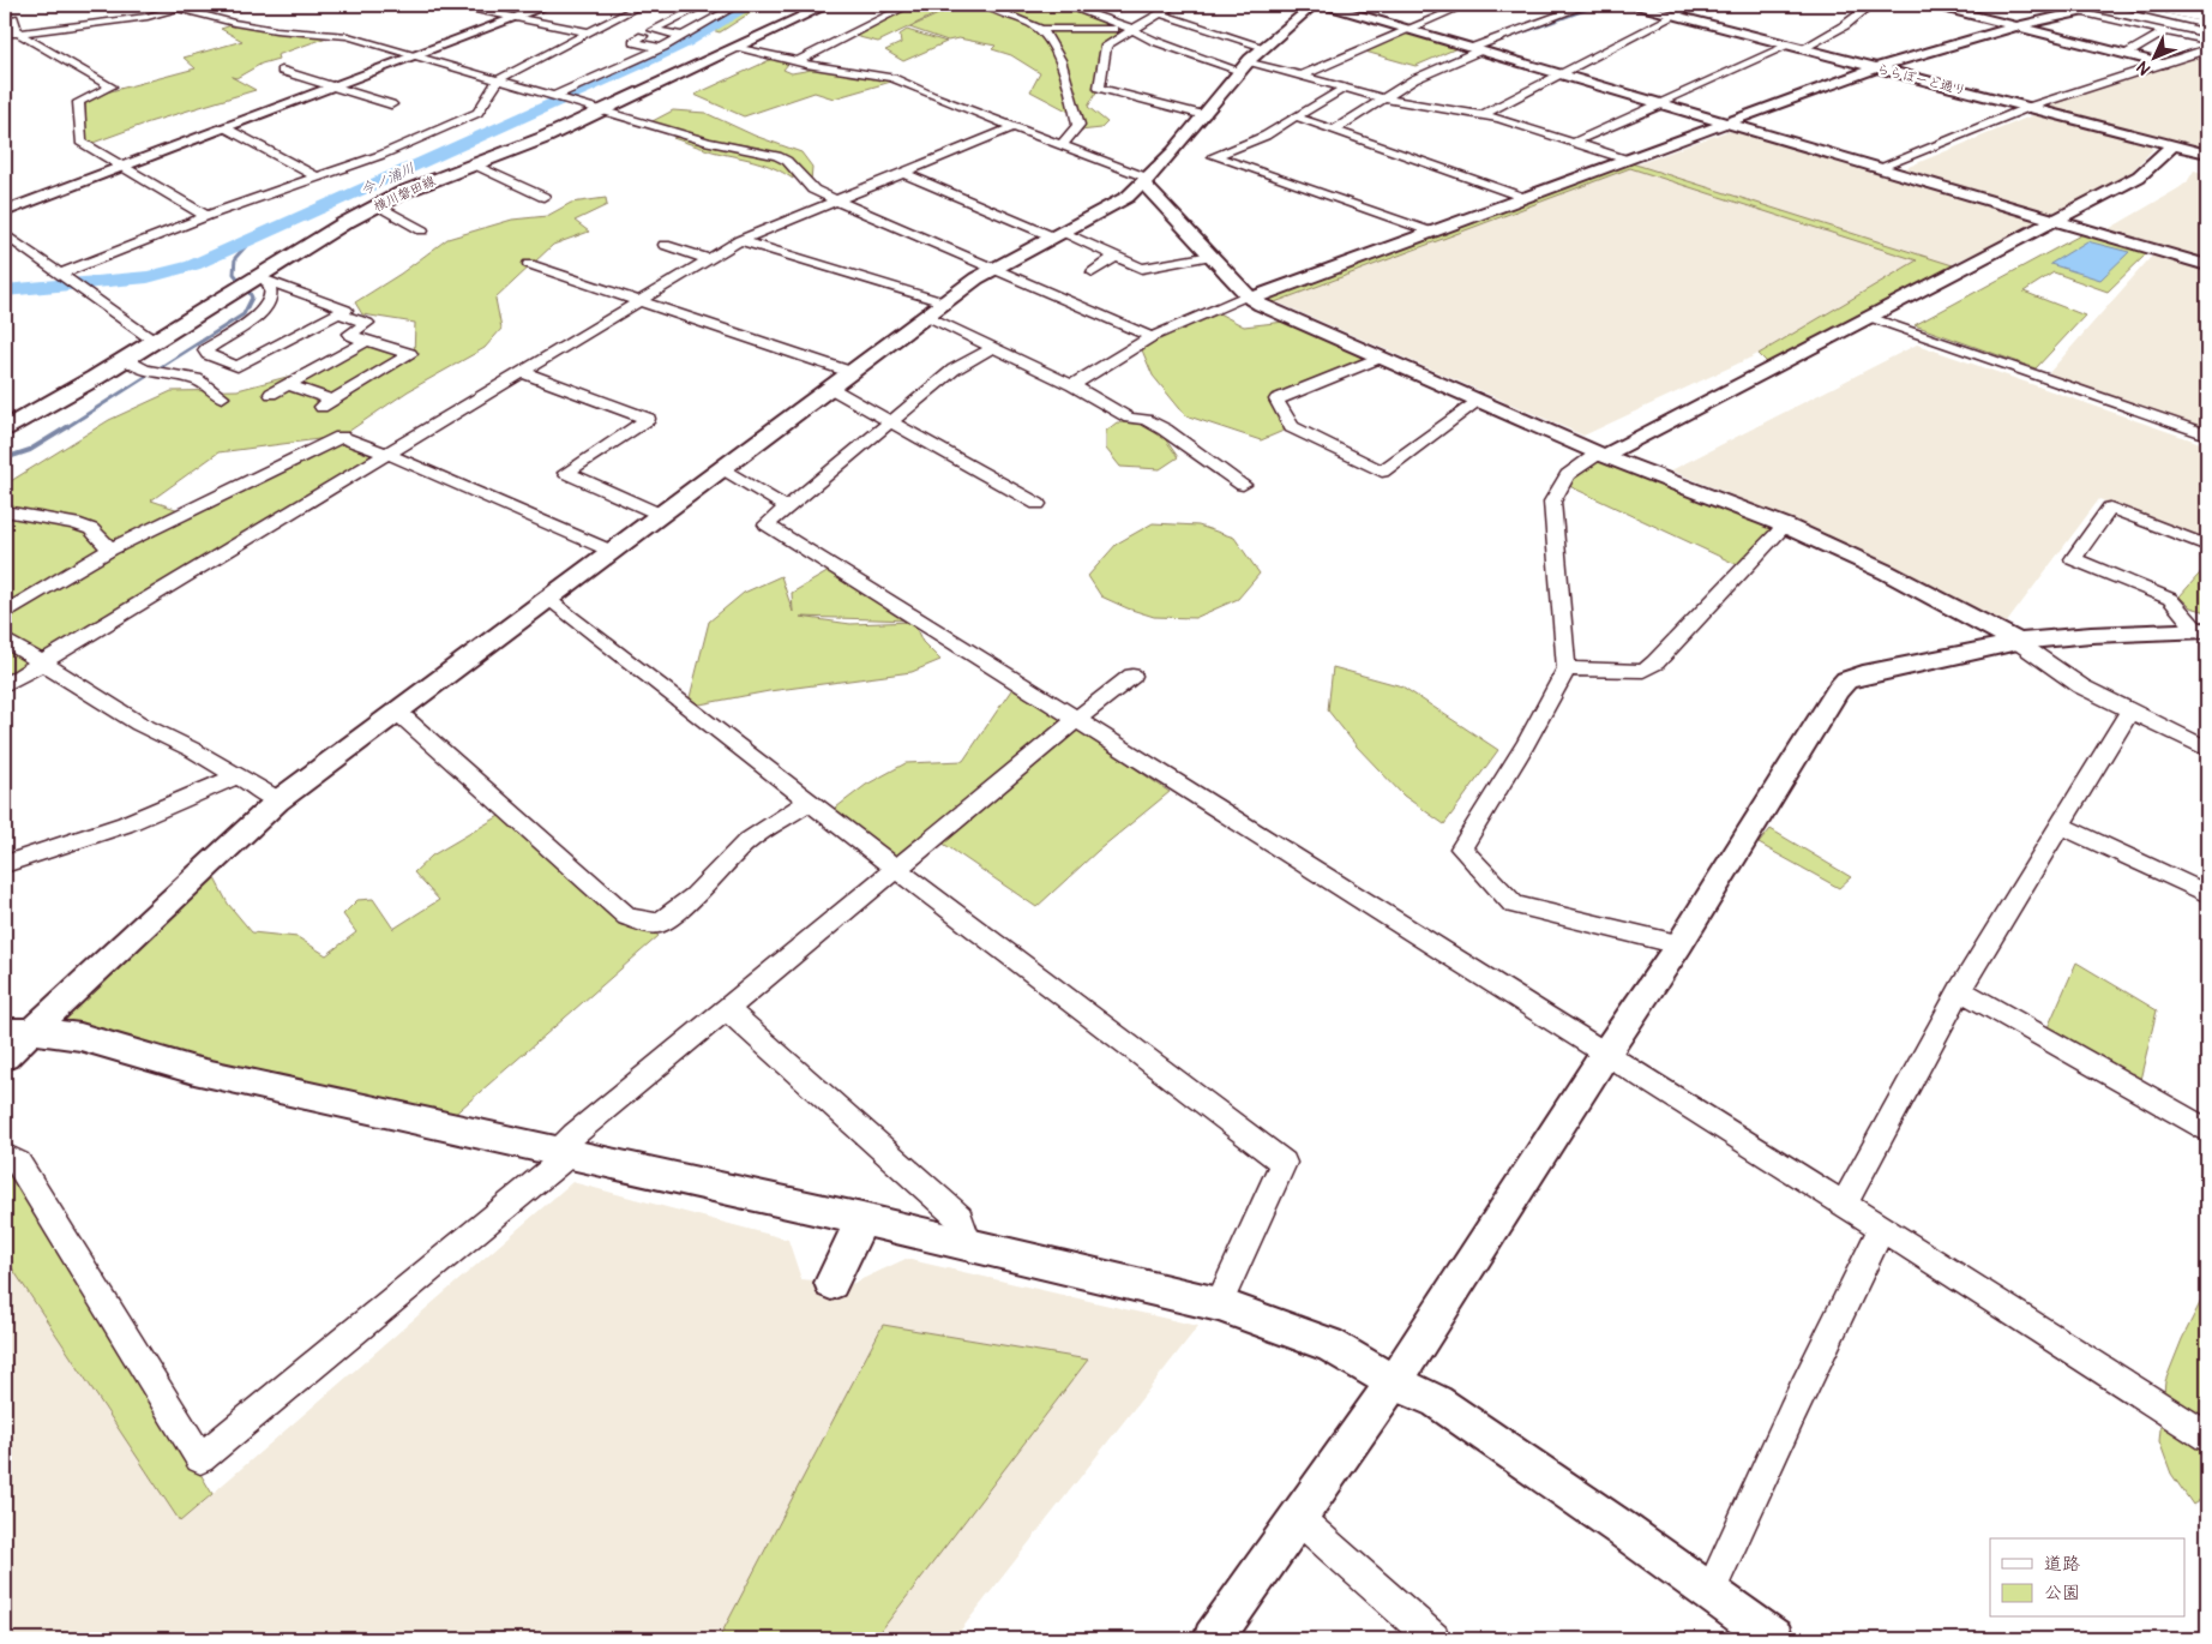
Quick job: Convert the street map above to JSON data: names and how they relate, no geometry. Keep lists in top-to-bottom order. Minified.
{"streets":{"main road":["横川磐田線"],"street":["ららぽーと通り"]},"water":["今ノ浦川"],"legend":["道路","公園"],"north":"bottom left"}
